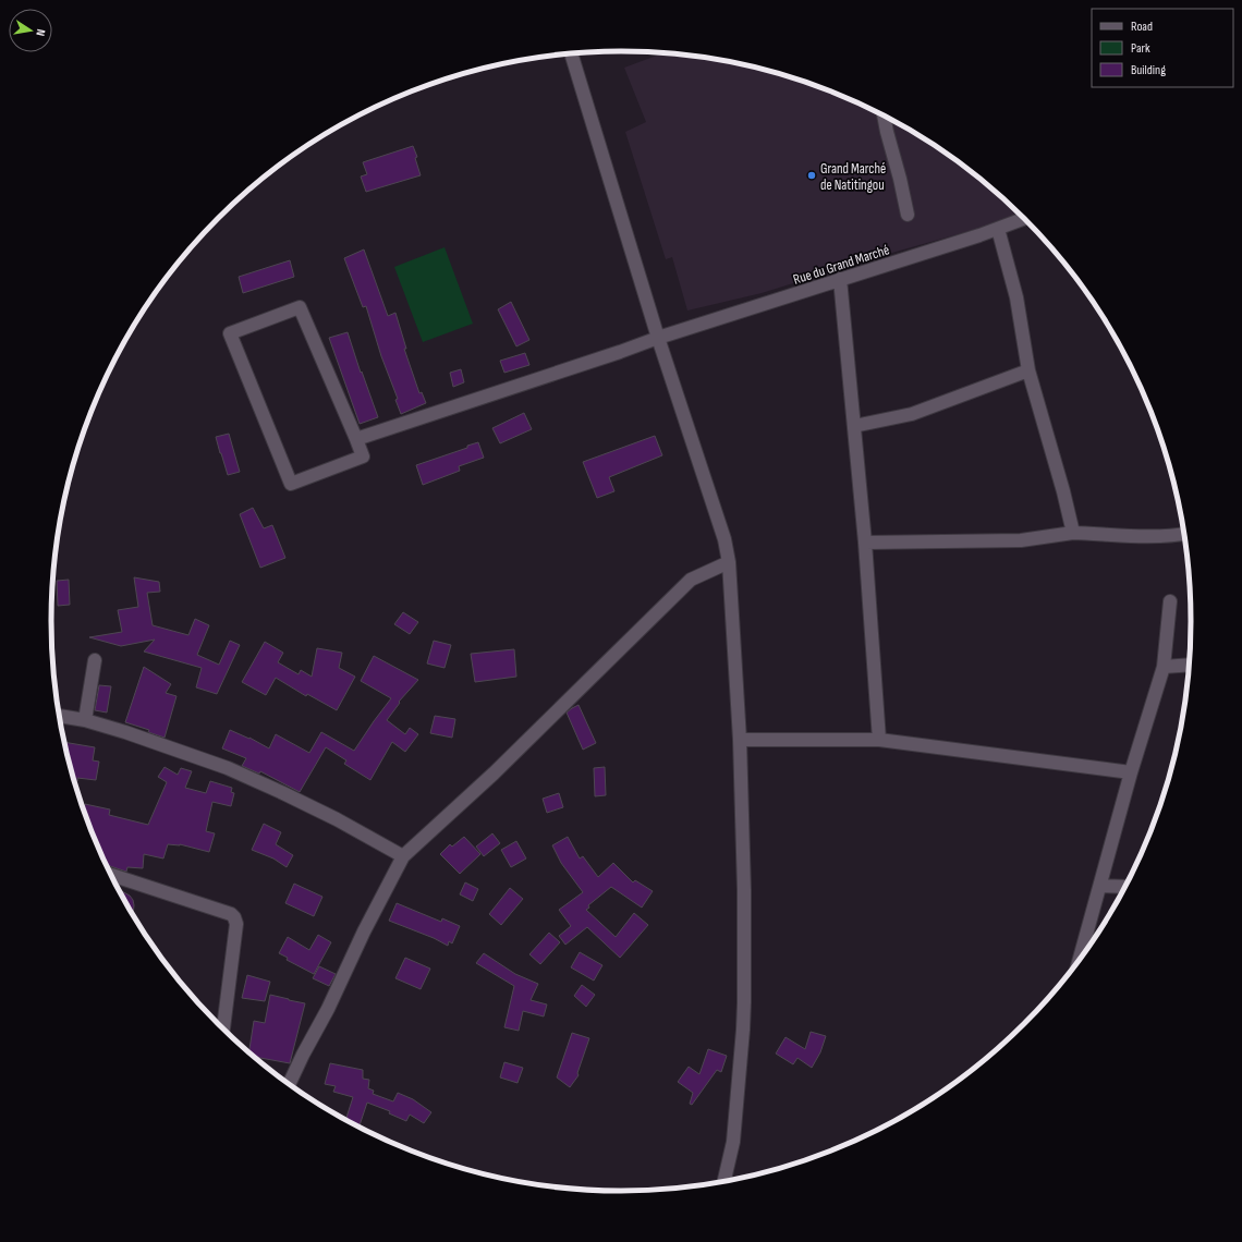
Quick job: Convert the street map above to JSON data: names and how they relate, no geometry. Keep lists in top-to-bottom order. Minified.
{"streets":{"street":["Rue du Grand Marché"]},"places":["Grand Marché de Natitingou"],"legend":["Road","Park","Building"],"north":"right"}
